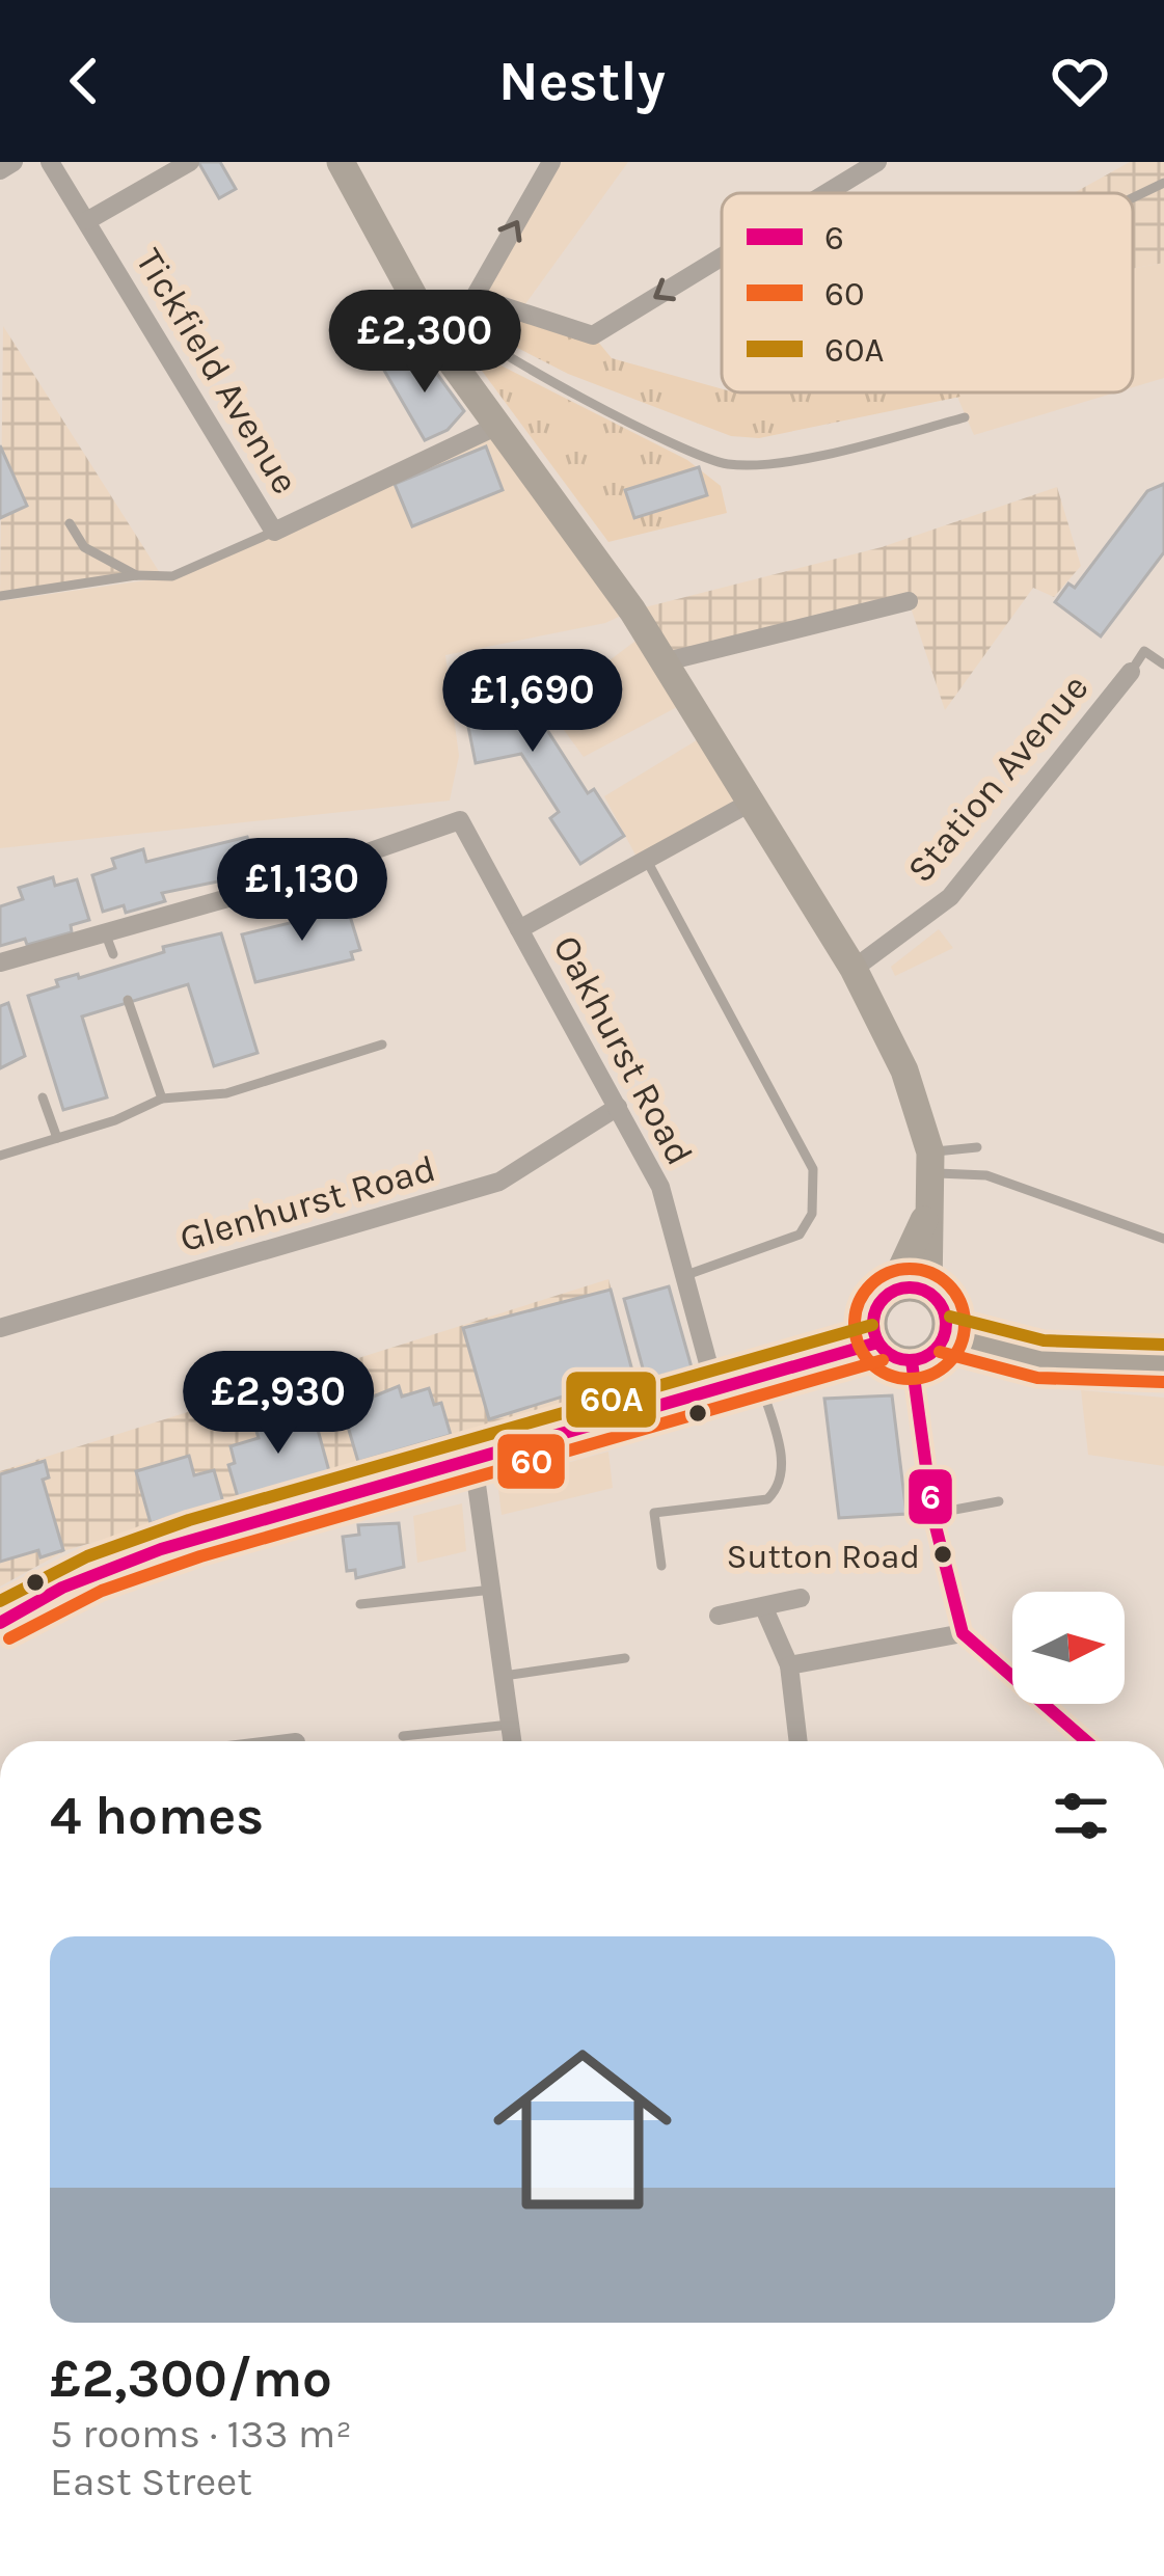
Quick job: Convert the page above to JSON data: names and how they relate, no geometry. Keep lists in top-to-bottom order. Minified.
{"streets":{"street":["Tickfield Avenue","Station Avenue","Oakhurst Road","Glenhurst Road"]},"crossings":[["Oakhurst Road","Glenhurst Road"]],"places":["Sutton Road"],"lines":["transit line 60","transit line 6","transit line 60A"],"legend":["6","60","60A"],"north":"right","page":{"header":"Nestly","price":["£2,300","£1,690","£1,130","£2,930"],"heading":"4 homes","list":[{"name":"£2,300/mo","note":"5 rooms · 133 m² · East Street"}]}}
